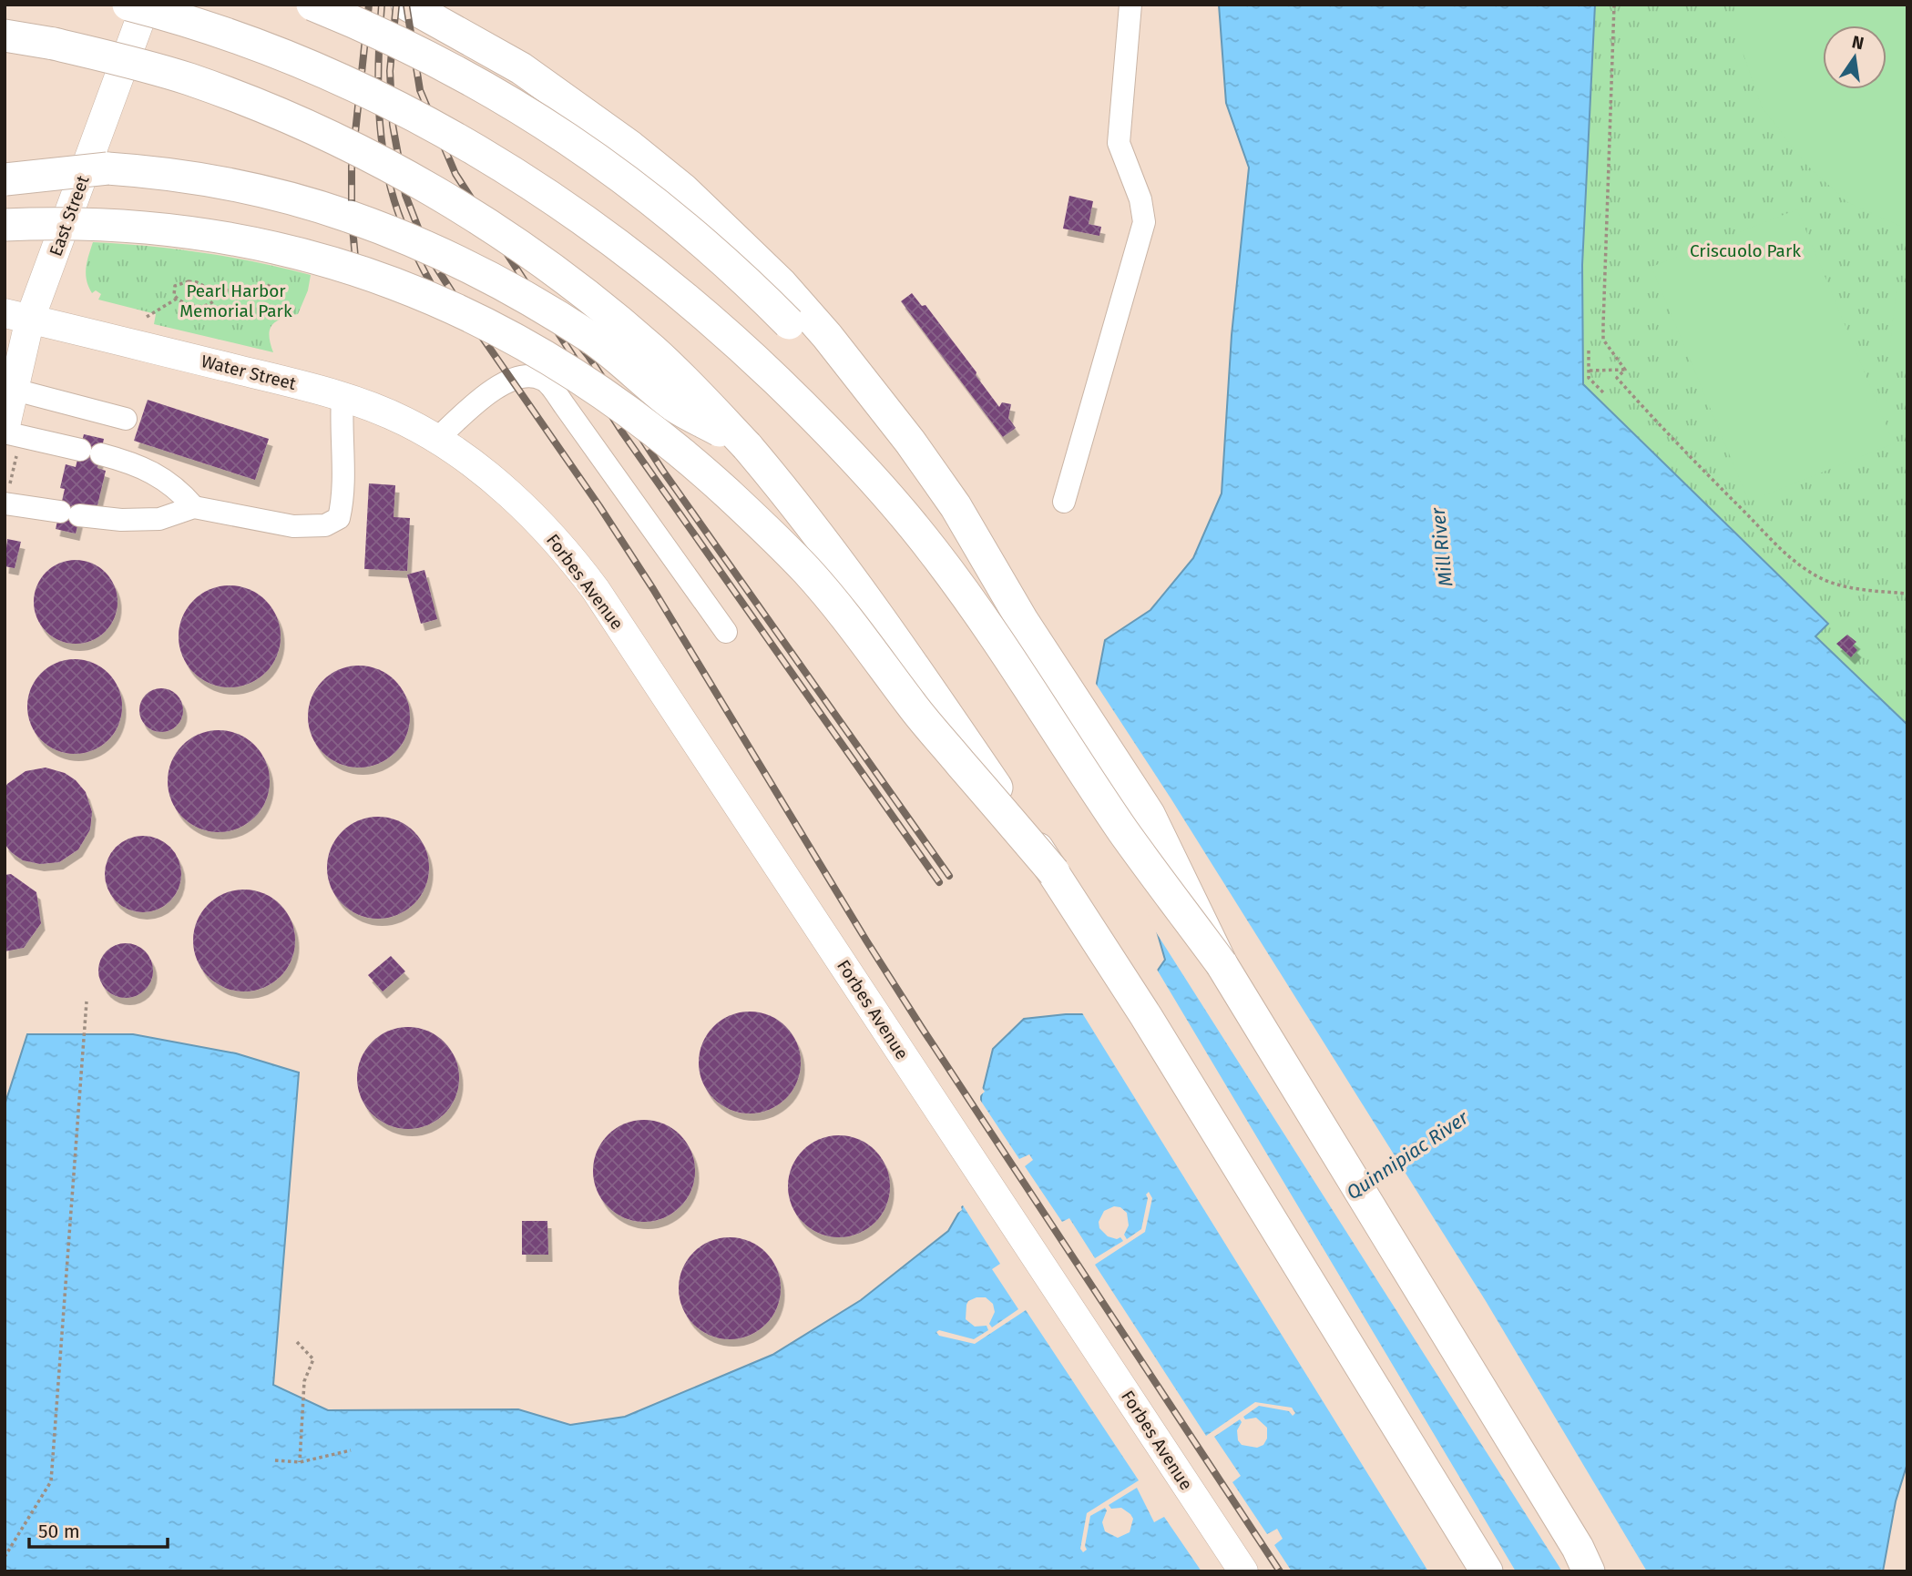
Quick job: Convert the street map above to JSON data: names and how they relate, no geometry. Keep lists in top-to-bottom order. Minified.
{"streets":{"main road":["East Street","Water Street","Forbes Avenue"]},"crossings":[["East Street","Water Street"],["Water Street","Forbes Avenue"]],"water":["Mill River","Quinnipiac River"],"parks":["Criscuolo Park","Pearl Harbor Memorial Park"],"scale_bar":"50 m","north":"top"}
